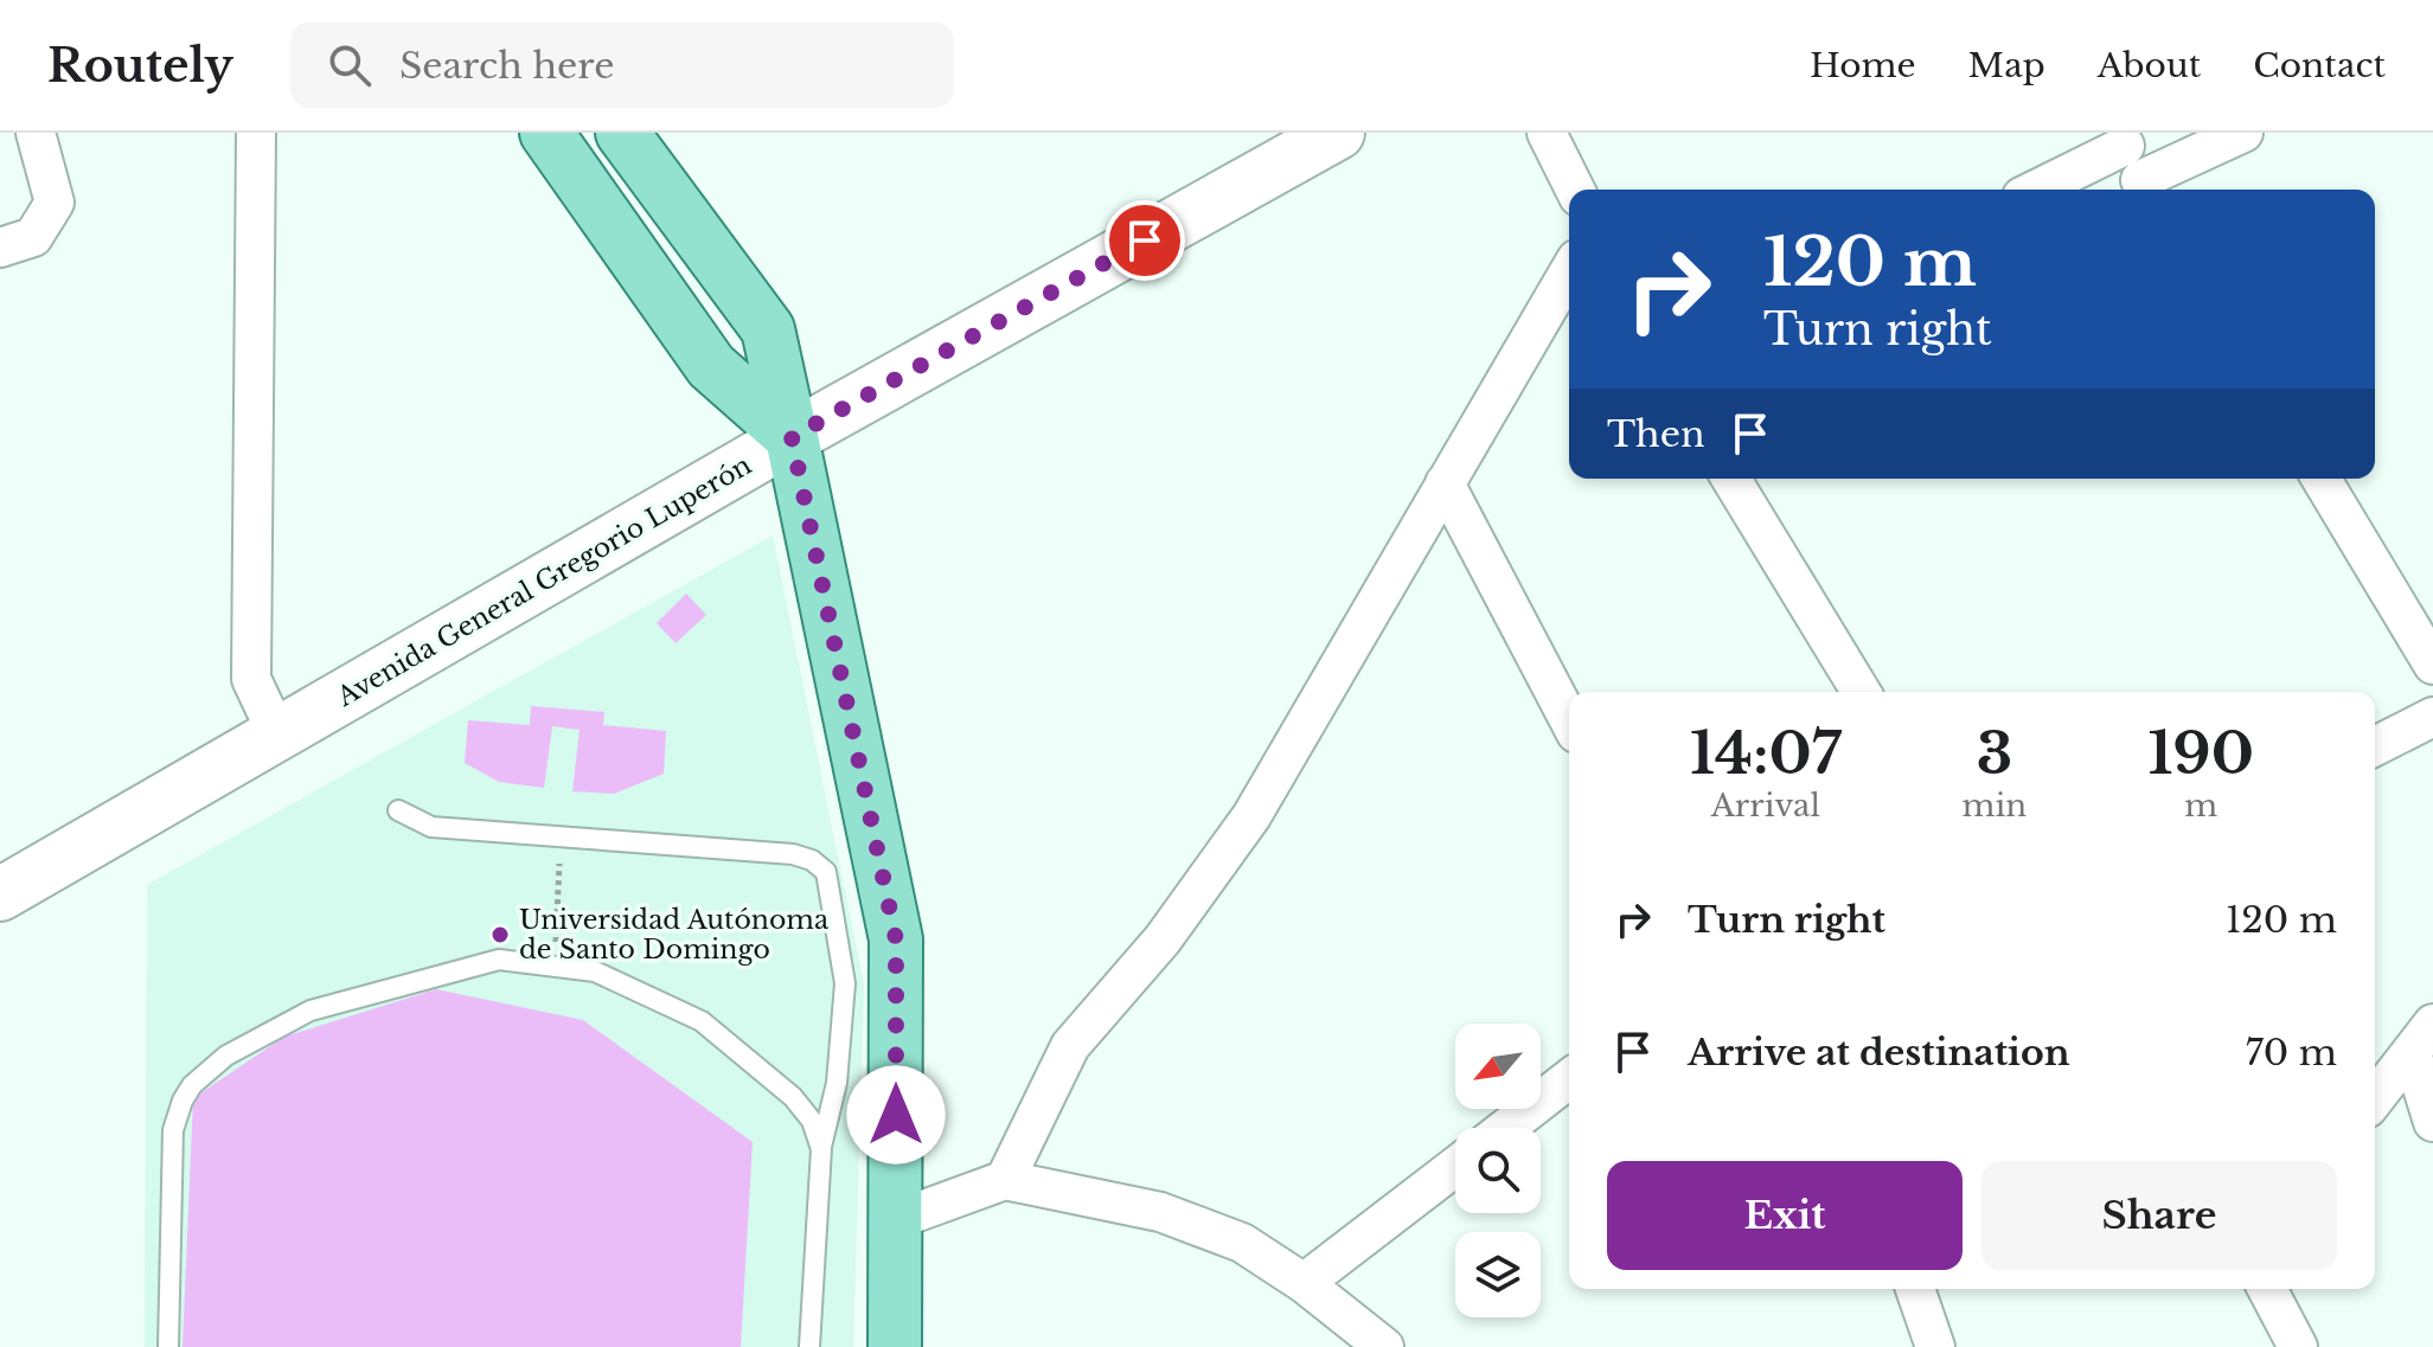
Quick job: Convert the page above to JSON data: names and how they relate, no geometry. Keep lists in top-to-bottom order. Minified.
{"streets":{"main road":["Avenida General Gregorio Luperón"]},"places":["Universidad Autónoma de Santo Domingo"],"north":"bottom left","page":{"header":"Routely","search":"Search here","nav":["Home","Map","About","Contact"],"turn":["120 m","Turn right"],"then":"Then","eta":["14:07","Arrival","3","min","190","m"],"list":[{"name":"Turn right","value":"120 m"},{"name":"Arrive at destination","value":"70 m"}],"buttons":["Exit","Share"]}}
